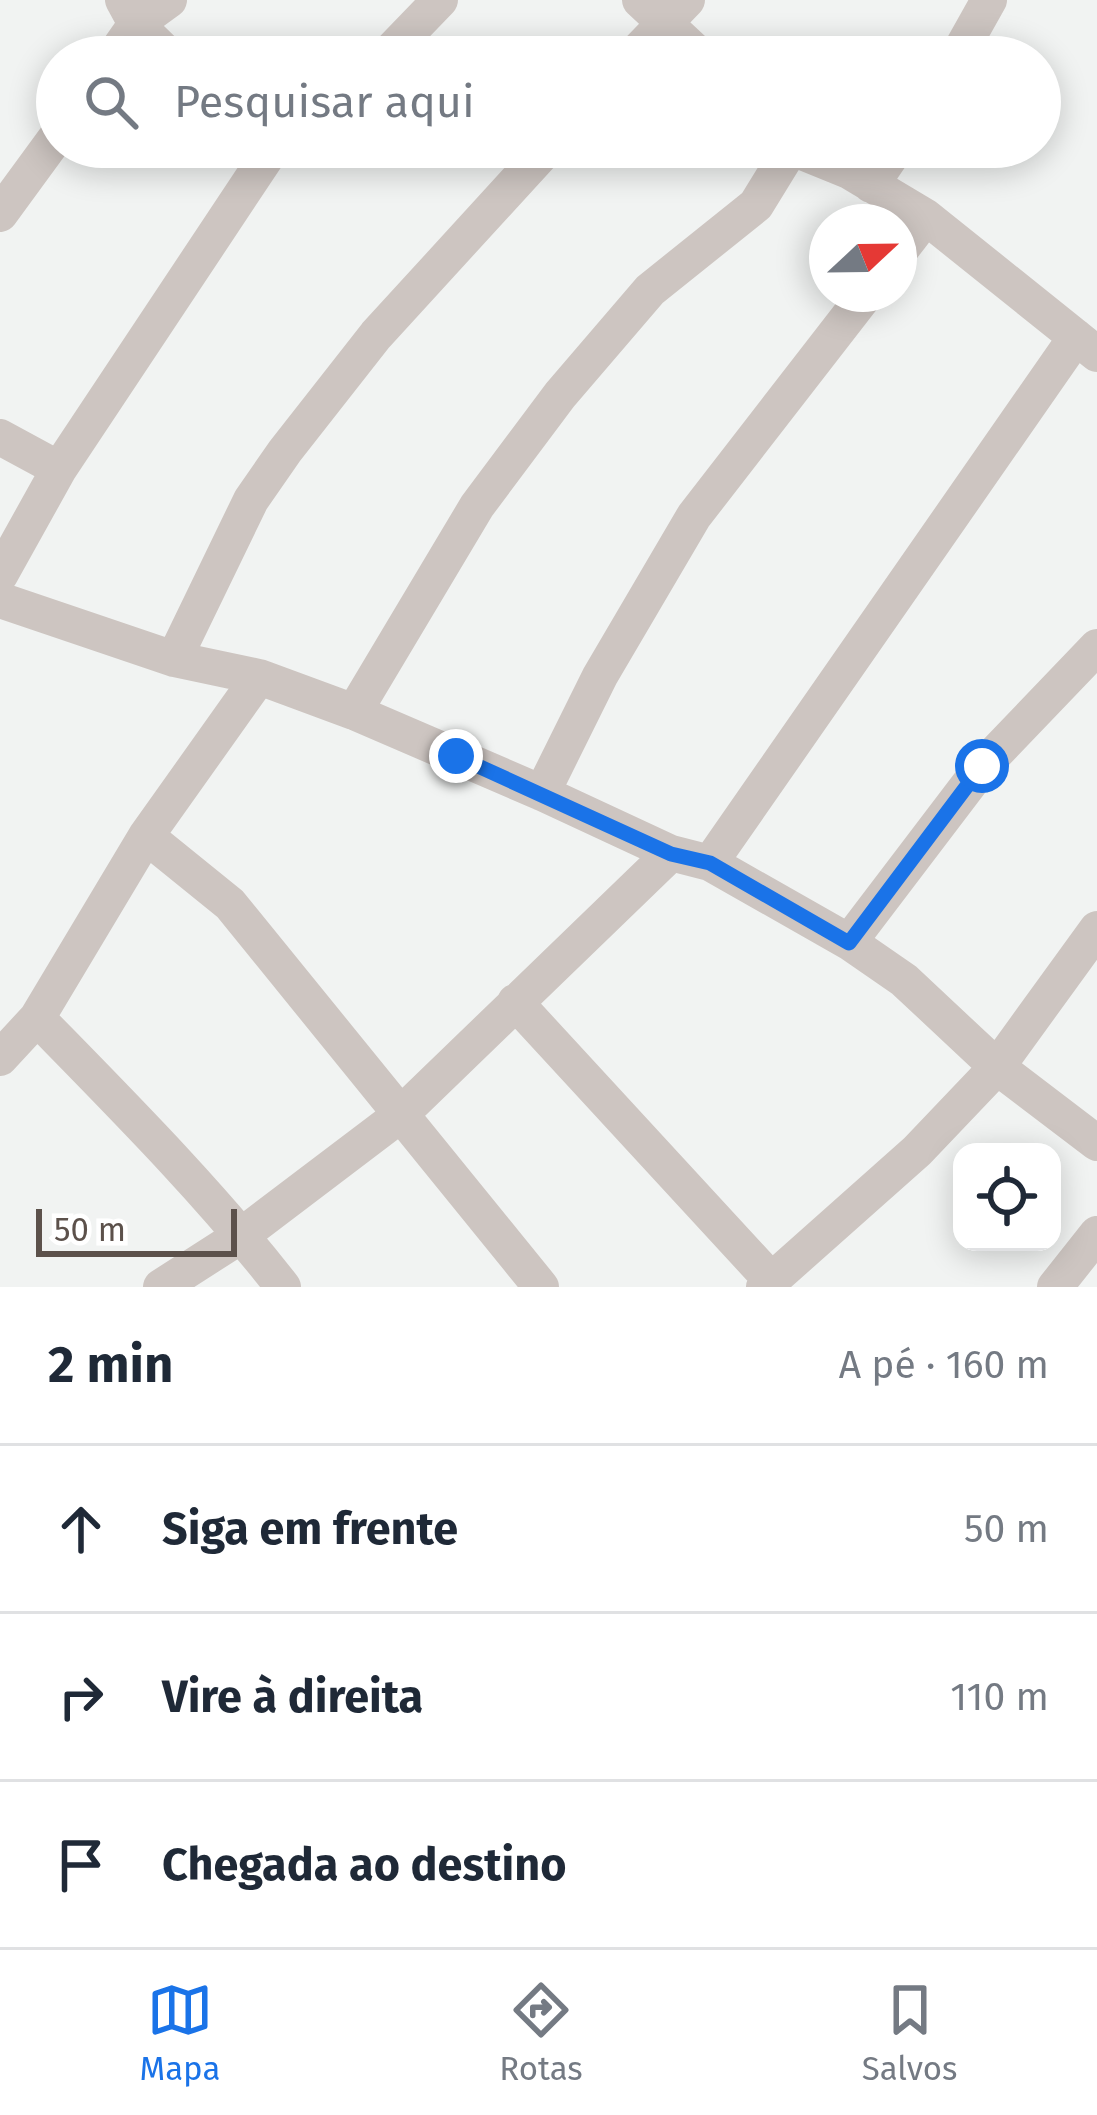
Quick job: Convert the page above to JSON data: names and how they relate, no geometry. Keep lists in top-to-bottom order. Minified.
{"scale_bar":"50 m","north":"right","page":{"search":"Pesquisar aqui","scale":"50 m","heading":["2 min","A pé · 160 m"],"list":[["Siga em frente","50 m"],["Vire à direita","110 m"],"Chegada ao destino"],"nav":["Mapa","Rotas","Salvos"]}}
